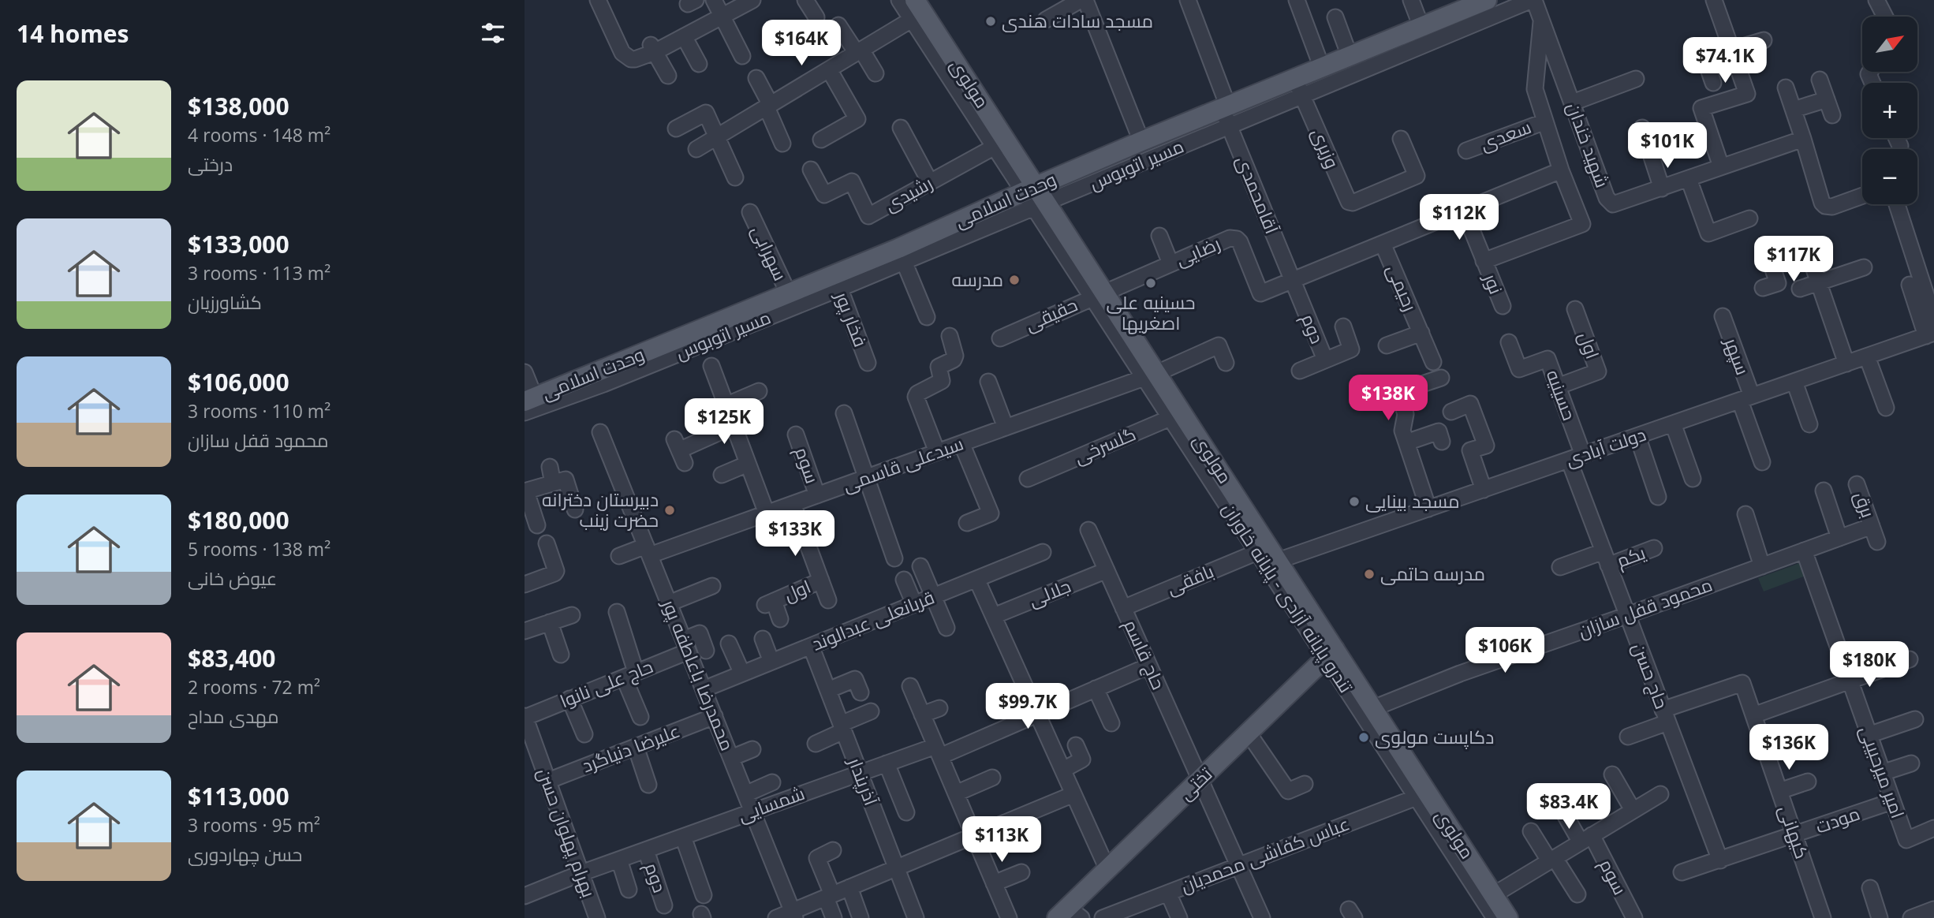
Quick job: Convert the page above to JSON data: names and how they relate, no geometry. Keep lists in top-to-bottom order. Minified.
{"streets":{"main road":["مولوی","وحدت اسلامی","تختی"],"street":["سعدی","شهید خندان","وزیری","مسیر اتوبوس","رشیدی","آقامحمدی","رضایی","سهرابی","نور","رحیمی","حقیقی","فخار پور","دوم","اول","سپهر","حسینیه","گلسرخی","دولت آبادی","سیدعلی قاسمی","سوم","برق","یکم","بافقی","جلالی","تندرو پایانه آزادی - پایانه خاوران","محمود قفل سازان","قربانعلی عبدالوند","حاج قاسم","محمدرضا باعاطفه پور","حاج حسن","حاج علی نانوا","علیرضا دنیاگرد","امیر میرحبیبی","آذرپندار","شمسایی","مودت","کیهانی","بهرام پهلوان حسن","عباس کفاشی محمدیان"]},"crossings":[["مولوی","مسیر اتوبوس"],["مولوی","رشیدی"],["مولوی","وحدت اسلامی"],["مولوی","رضایی"],["مولوی","حقیقی"],["مولوی","گلسرخی"],["مولوی","دولت آبادی"],["مولوی","سیدعلی قاسمی"],["مولوی","تندرو پایانه آزادی - پایانه خاوران"],["مولوی","محمود قفل سازان"],["مولوی","تختی"],["مولوی","عباس کفاشی محمدیان"],["وزیری","وحدت اسلامی"],["مسیر اتوبوس","آقامحمدی"],["مسیر اتوبوس","وحدت اسلامی"],["مسیر اتوبوس","فخار پور"],["آقامحمدی","وحدت اسلامی"],["آقامحمدی","رضایی"],["آقامحمدی","دوم"],["وحدت اسلامی","سهرابی"],["وحدت اسلامی","فخار پور"],["رضایی","حقیقی"],["رضایی","دوم"],["دوم","شمسایی"],["اول","حسینیه"],["سپهر","دولت آبادی"],["حسینیه","دولت آبادی"],["حسینیه","حاج حسن"],["گلسرخی","تندرو پایانه آزادی - پایانه خاوران"],["دولت آبادی","حاج حسن"],["سیدعلی قاسمی","سوم"],["سیدعلی قاسمی","محمدرضا باعاطفه پور"],["برق","محمود قفل سازان"],["یکم","حاج حسن"],["بافقی","تندرو پایانه آزادی - پایانه خاوران"],["بافقی","حاج قاسم"],["جلالی","حاج قاسم"],["تندرو پایانه آزادی - پایانه خاوران","تختی"],["تندرو پایانه آزادی - پایانه خاوران","عباس کفاشی محمدیان"],["محمود قفل سازان","حاج حسن"],["محمود قفل سازان","امیر میرحبیبی"],["قربانعلی عبدالوند","محمدرضا باعاطفه پور"],["قربانعلی عبدالوند","آذرپندار"],["حاج قاسم","تختی"],["حاج قاسم","شمسایی"],["حاج قاسم","عباس کفاشی محمدیان"],["محمدرضا باعاطفه پور","حاج علی نانوا"],["محمدرضا باعاطفه پور","علیرضا دنیاگرد"],["محمدرضا باعاطفه پور","شمسایی"],["حاج حسن","مودت"],["حاج حسن","کیهانی"],["حاج علی نانوا","بهرام پهلوان حسن"],["علیرضا دنیاگرد","بهرام پهلوان حسن"],["امیر میرحبیبی","مودت"],["آذرپندار","شمسایی"],["شمسایی","بهرام پهلوان حسن"],["مودت","کیهانی"]],"places":["مسجد سادات هندی","مدرسه","حسینیه علی اصغریها","مسجد بینایی","دبیرستان دخترانه حضرت زینب","مدرسه حاتمی","دکاپست مولوی"],"north":"top right","page":{"heading":"14 homes","map_buttons":["+","−"],"price":["$164K","$74.1K","$101K","$112K","$117K","$138K","$125K","$133K","$106K","$180K","$99.7K","$136K","$83.4K","$113K"],"list":[{"name":"$138,000","note":"4 rooms · 148 m² · درختی"},{"name":"$133,000","note":"3 rooms · 113 m² · کشاورزیان"},{"name":"$106,000","note":"3 rooms · 110 m² · محمود قفل سازان"},{"name":"$180,000","note":"5 rooms · 138 m² · عیوض خانی"},{"name":"$83,400","note":"2 rooms · 72 m² · مهدی مداح"},{"name":"$113,000","note":"3 rooms · 95 m² · حسن چهاردوری"}]}}
